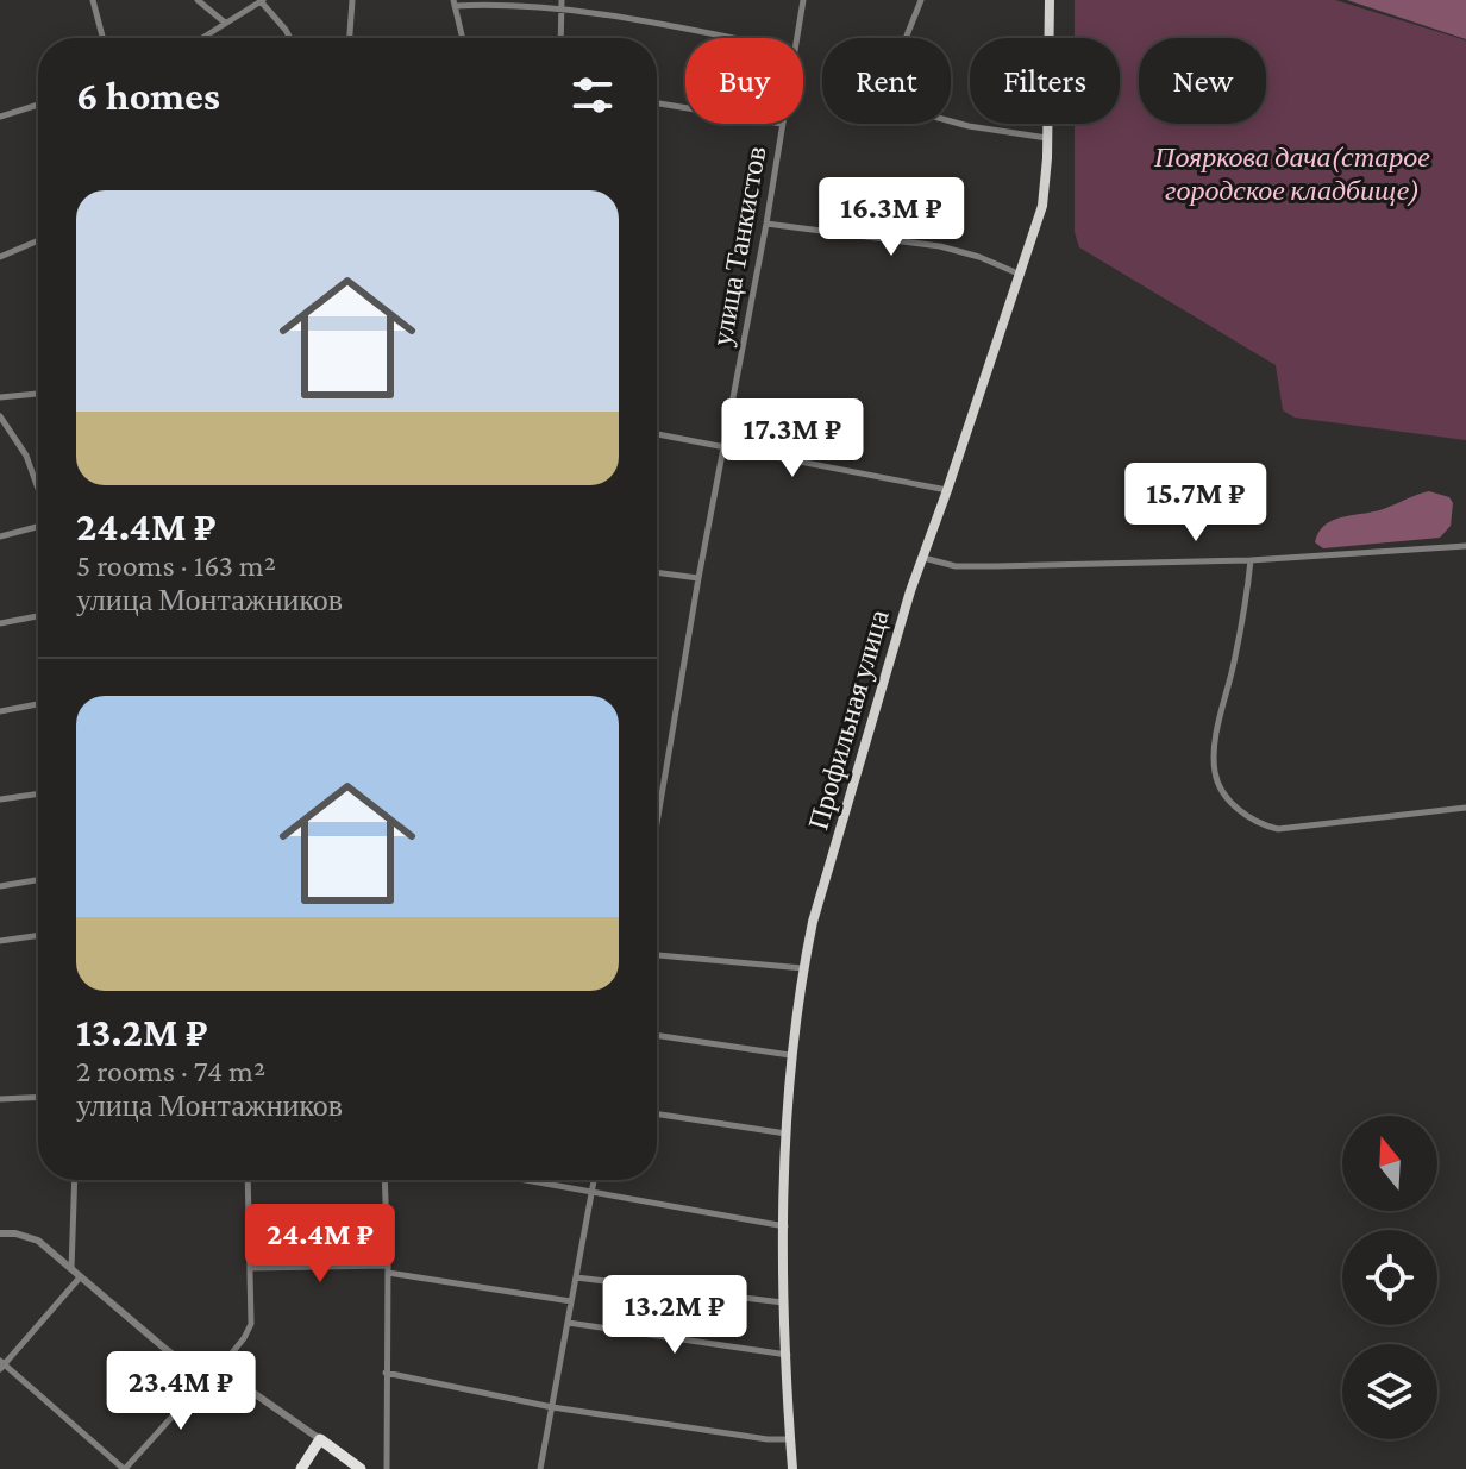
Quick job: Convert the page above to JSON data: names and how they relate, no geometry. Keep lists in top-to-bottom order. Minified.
{"streets":{"main road":["Профильная улица"],"street":["улица Танкистов"]},"parks":["Пояркова дача(старое городское кладбище)"],"north":"top","page":{"chip":["Buy","Rent","Filters","New"],"heading":"6 homes","list":[{"name":"24.4M ₽","note":"5 rooms · 163 m² · улица Монтажников"},{"name":"13.2M ₽","note":"2 rooms · 74 m² · улица Монтажников"}],"price":["16.3M ₽","17.3M ₽","15.7M ₽","24.4M ₽","13.2M ₽","23.4M ₽"]}}
